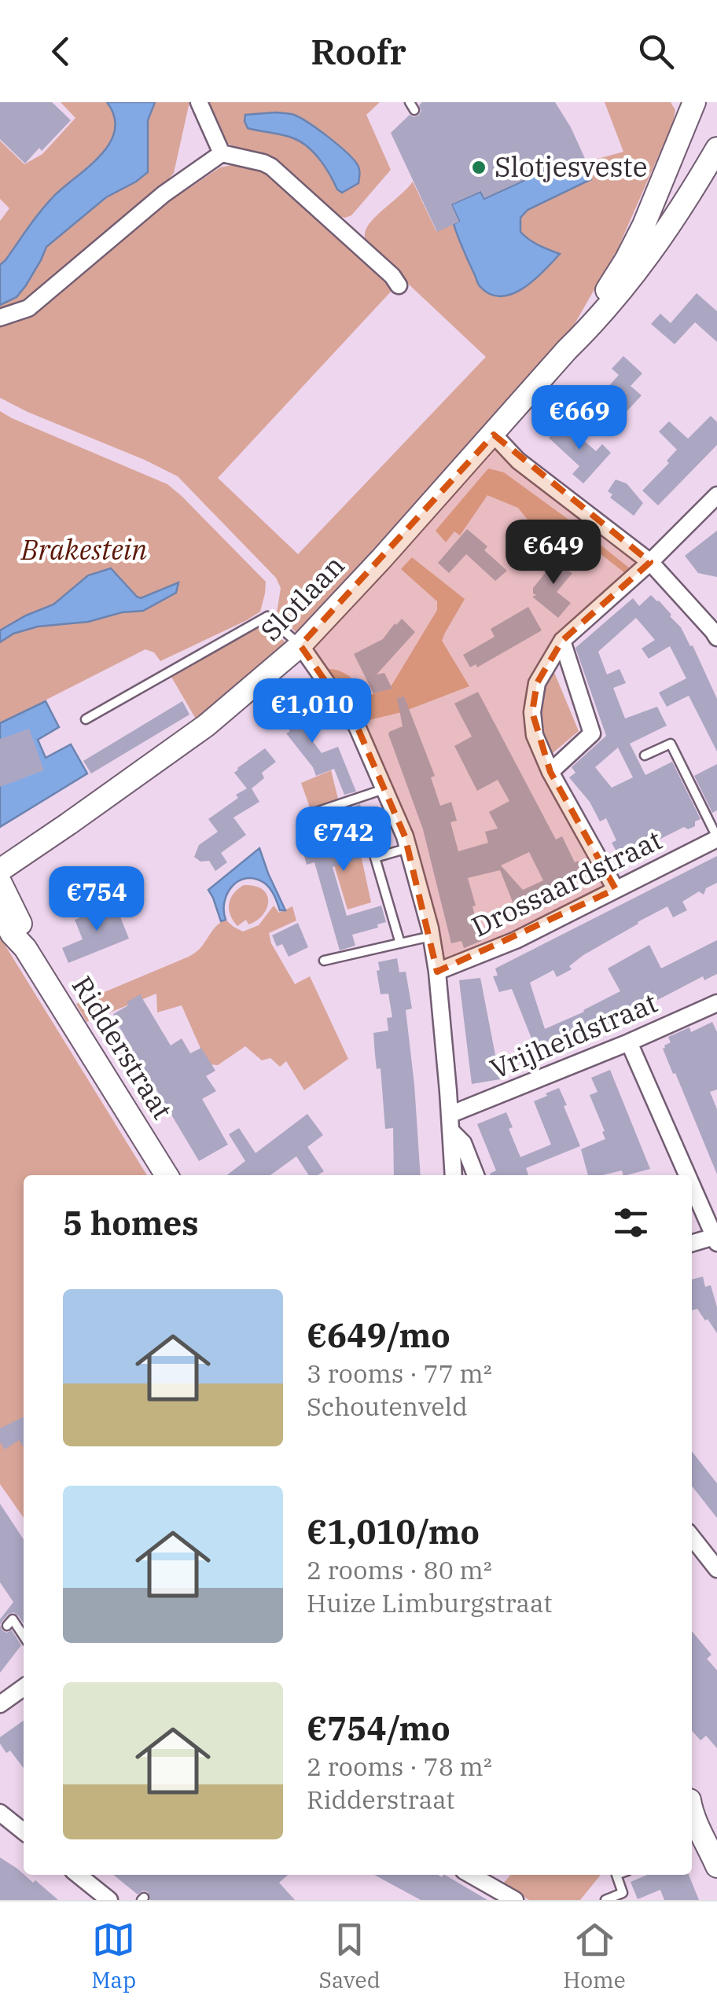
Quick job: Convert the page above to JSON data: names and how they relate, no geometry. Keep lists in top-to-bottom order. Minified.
{"streets":{"street":["Slotlaan","Drossaardstraat","Vrijheidstraat","Ridderstraat"]},"parks":["Brakestein"],"places":["Slotjesveste"],"page":{"header":"Roofr","price":["€669","€649","€1,010","€742","€754"],"heading":"5 homes","list":[{"name":"€649/mo","note":"3 rooms · 77 m² · Schoutenveld"},{"name":"€1,010/mo","note":"2 rooms · 80 m² · Huize Limburgstraat"},{"name":"€754/mo","note":"2 rooms · 78 m² · Ridderstraat"}],"tabs":["Map","Saved","Home"]}}
